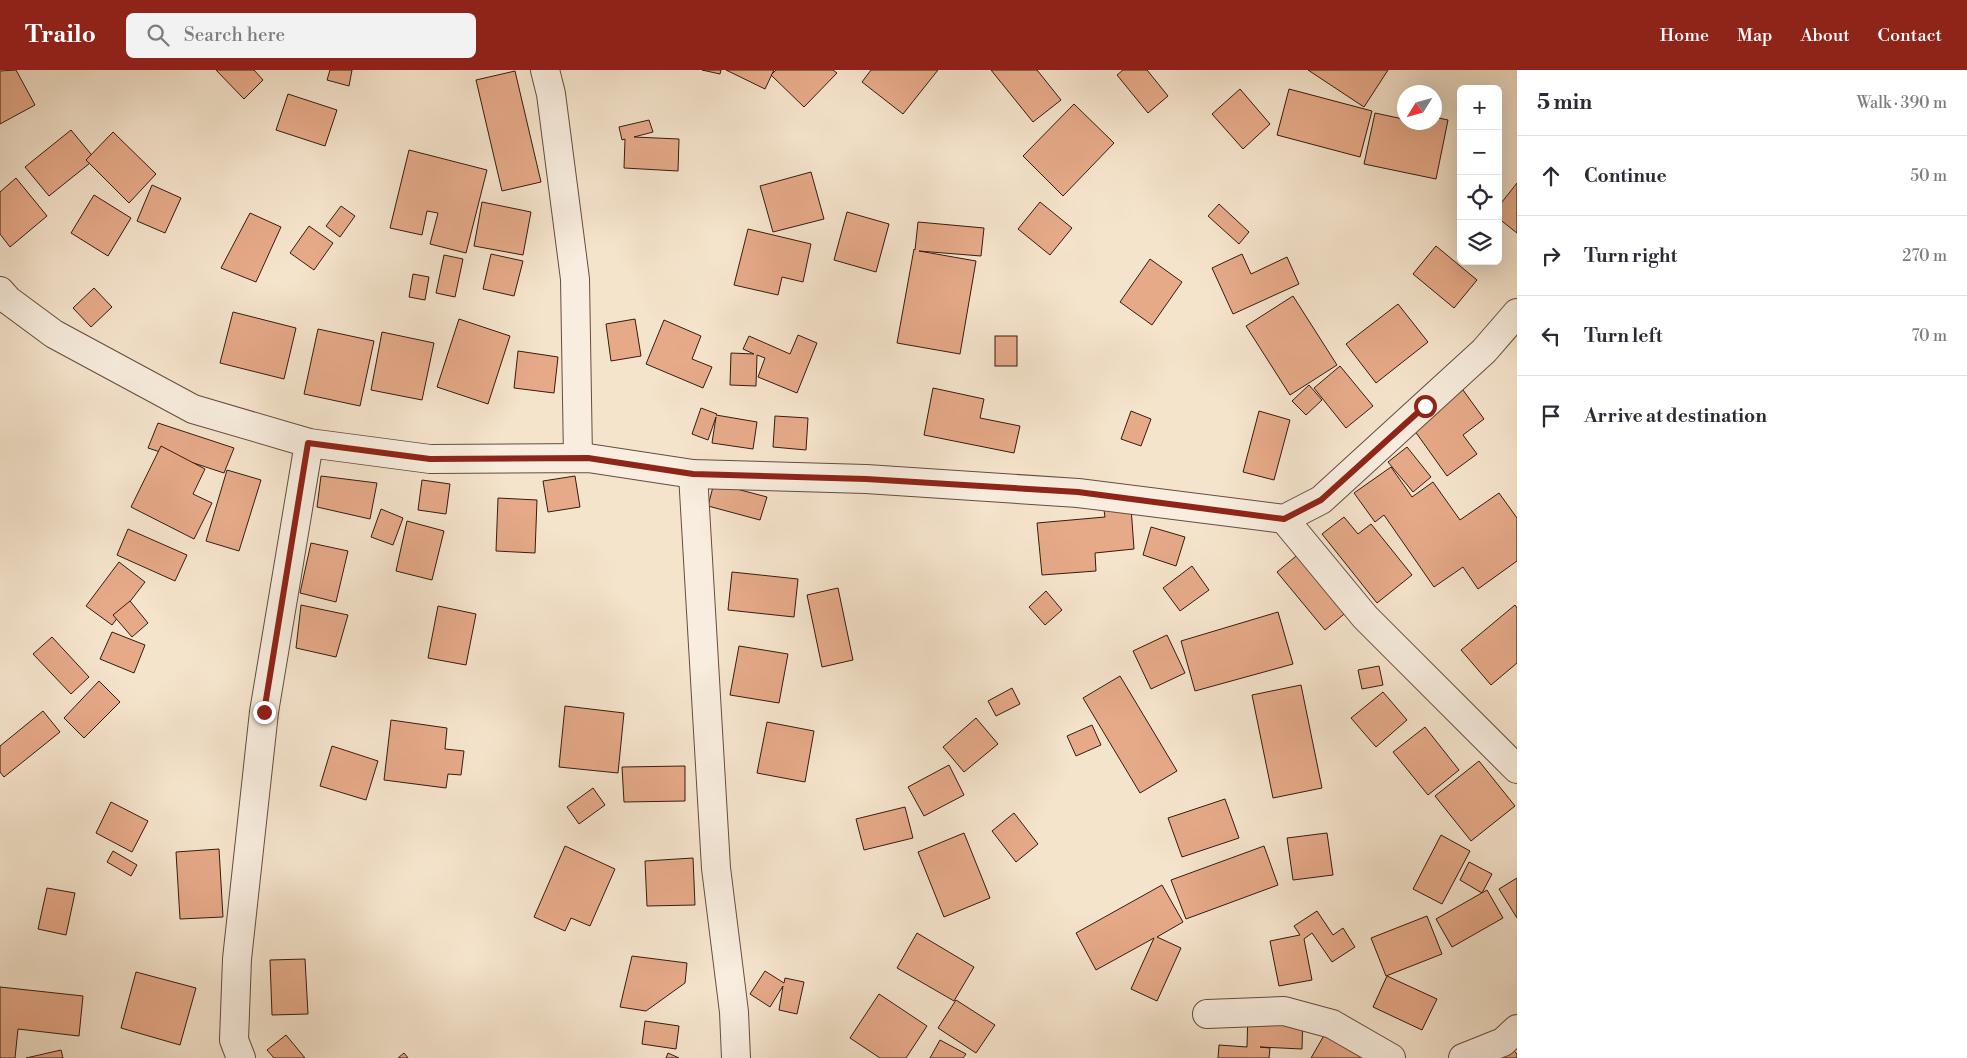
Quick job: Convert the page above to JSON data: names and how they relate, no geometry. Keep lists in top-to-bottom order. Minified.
{"north":"bottom left","page":{"header":"Trailo","search":"Search here","nav":["Home","Map","About","Contact"],"heading":["5 min","Walk · 390 m"],"map_buttons":["+","−"],"list":[["Continue","50 m"],["Turn right","270 m"],["Turn left","70 m"],"Arrive at destination"]}}
